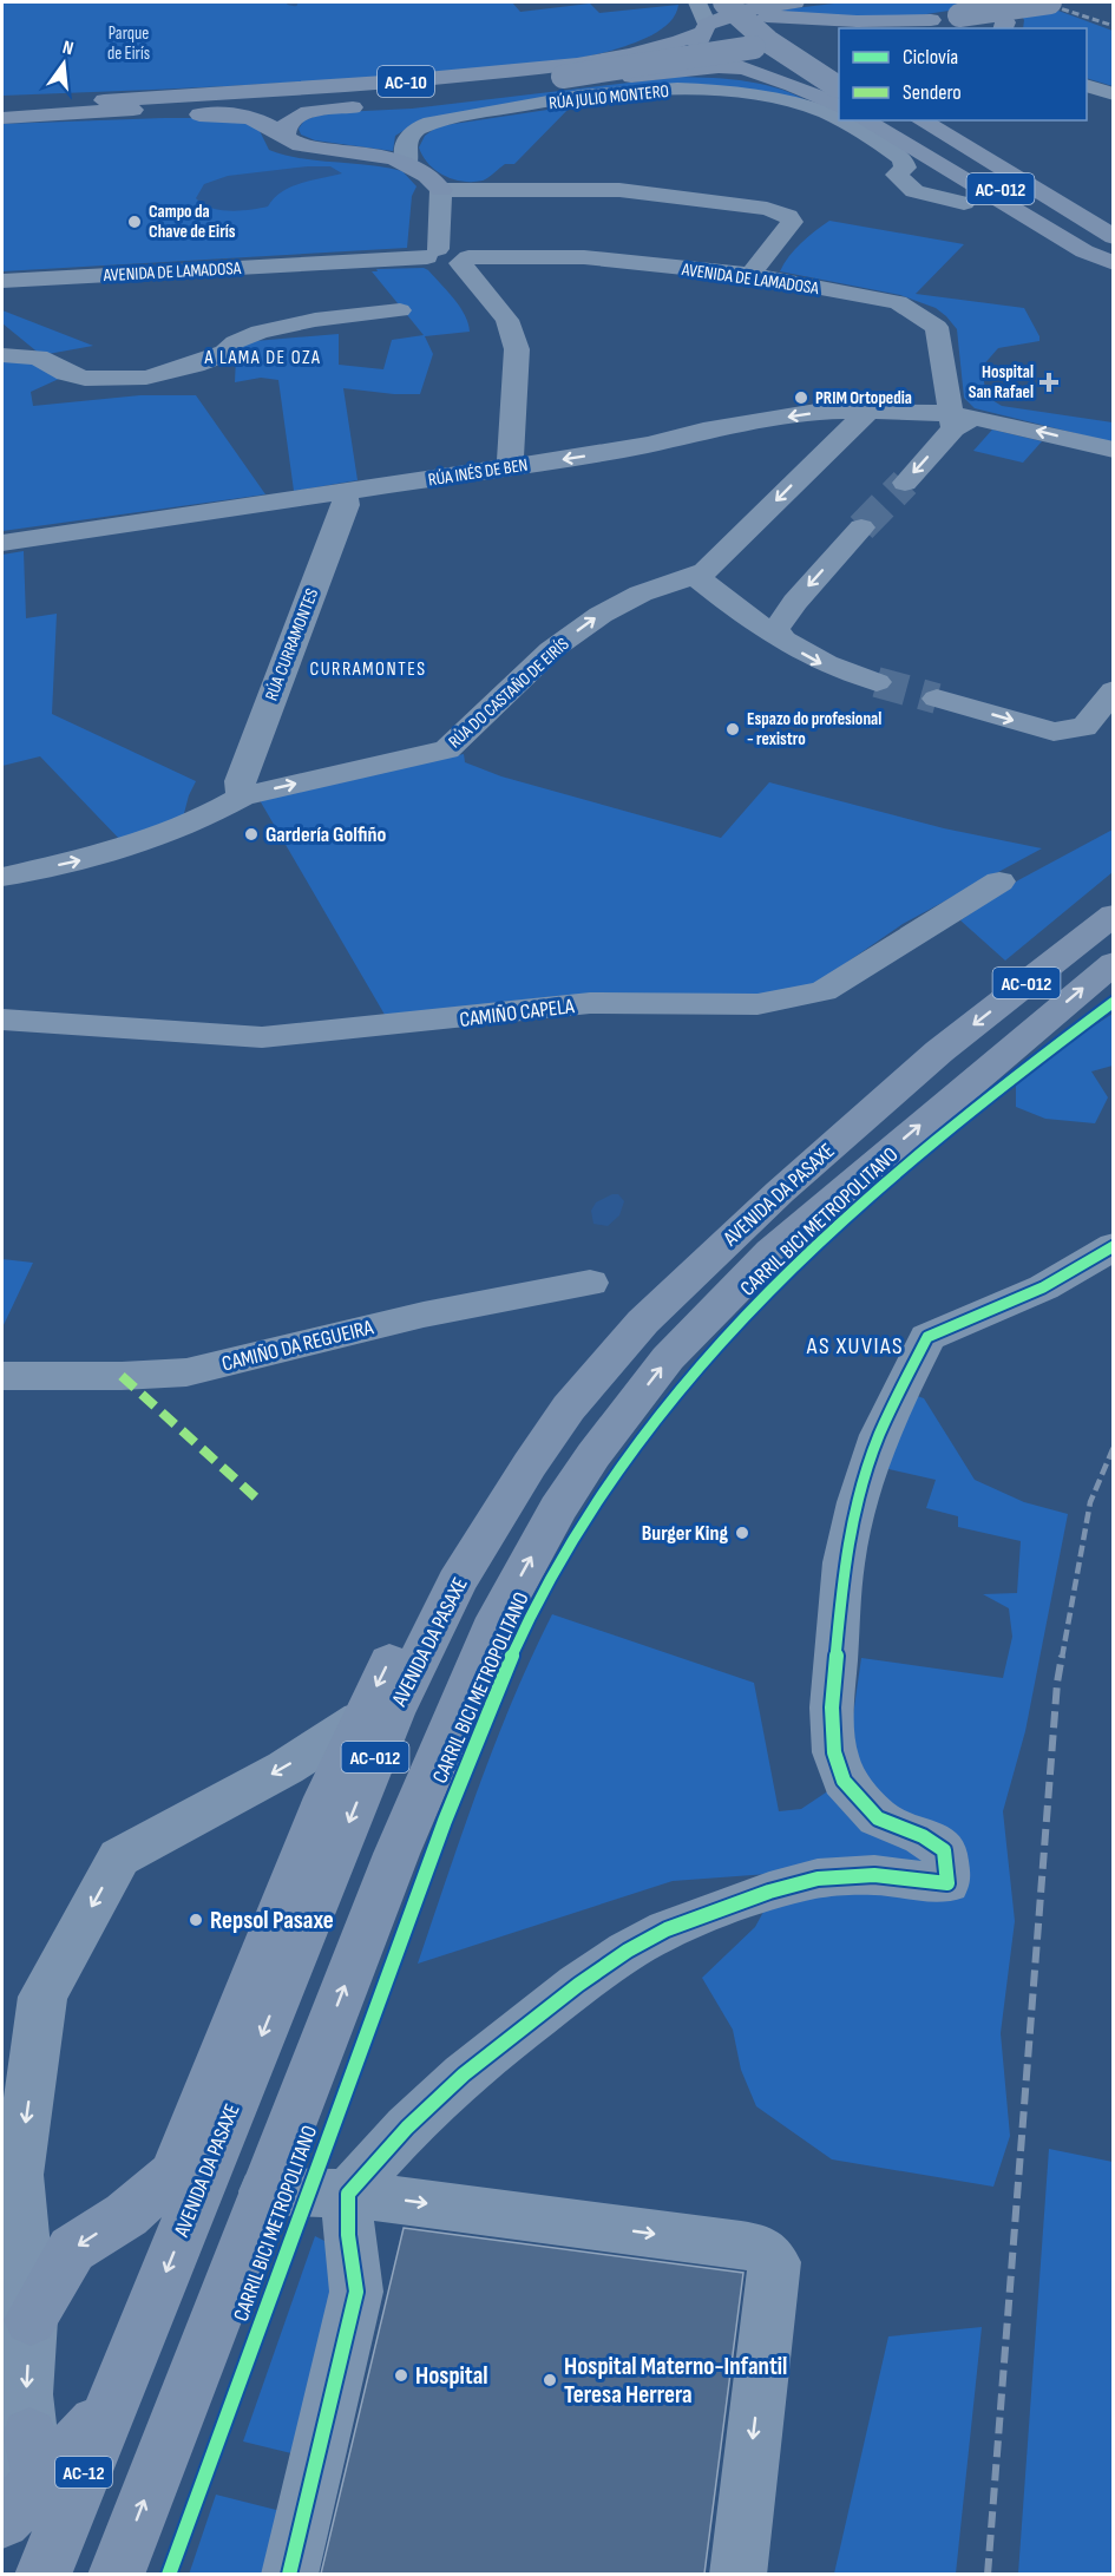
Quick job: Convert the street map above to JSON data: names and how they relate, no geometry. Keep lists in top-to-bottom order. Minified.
{"streets":{"main road":["AC-10","AC-012","AVENIDA DA PASAXE","AC-12"],"street":["RÚA JULIO MONTERO","AVENIDA DE LAMADOSA","RÚA INÉS DE BEN","RÚA CURRAMONTES","RÚA DO CASTAÑO DE EIRÍS","CAMIÑO CAPELA","CAMIÑO DA REGUEIRA"],"cycle path":["CARRIL BICI METROPOLITANO"]},"crossings":[["AVENIDA DE LAMADOSA","RÚA INÉS DE BEN"],["RÚA INÉS DE BEN","RÚA CURRAMONTES"],["RÚA INÉS DE BEN","RÚA DO CASTAÑO DE EIRÍS"],["RÚA CURRAMONTES","RÚA DO CASTAÑO DE EIRÍS"]],"one_way":["RÚA INÉS DE BEN"],"districts":["A LAMA DE OZA","CURRAMONTES","AS XUVIAS"],"parks":["Parque de Eirís"],"places":{"other":["Campo da Chave de Eirís","PRIM Ortopedia","Espazo do profesional - rexistro","Gardería Golfiño","Burger King","Repsol Pasaxe","Hospital","Hospital Materno-Infantil Teresa Herrera"],"health":["Hospital San Rafael"]},"legend":["Ciclovía","Sendero"],"north":"top"}
